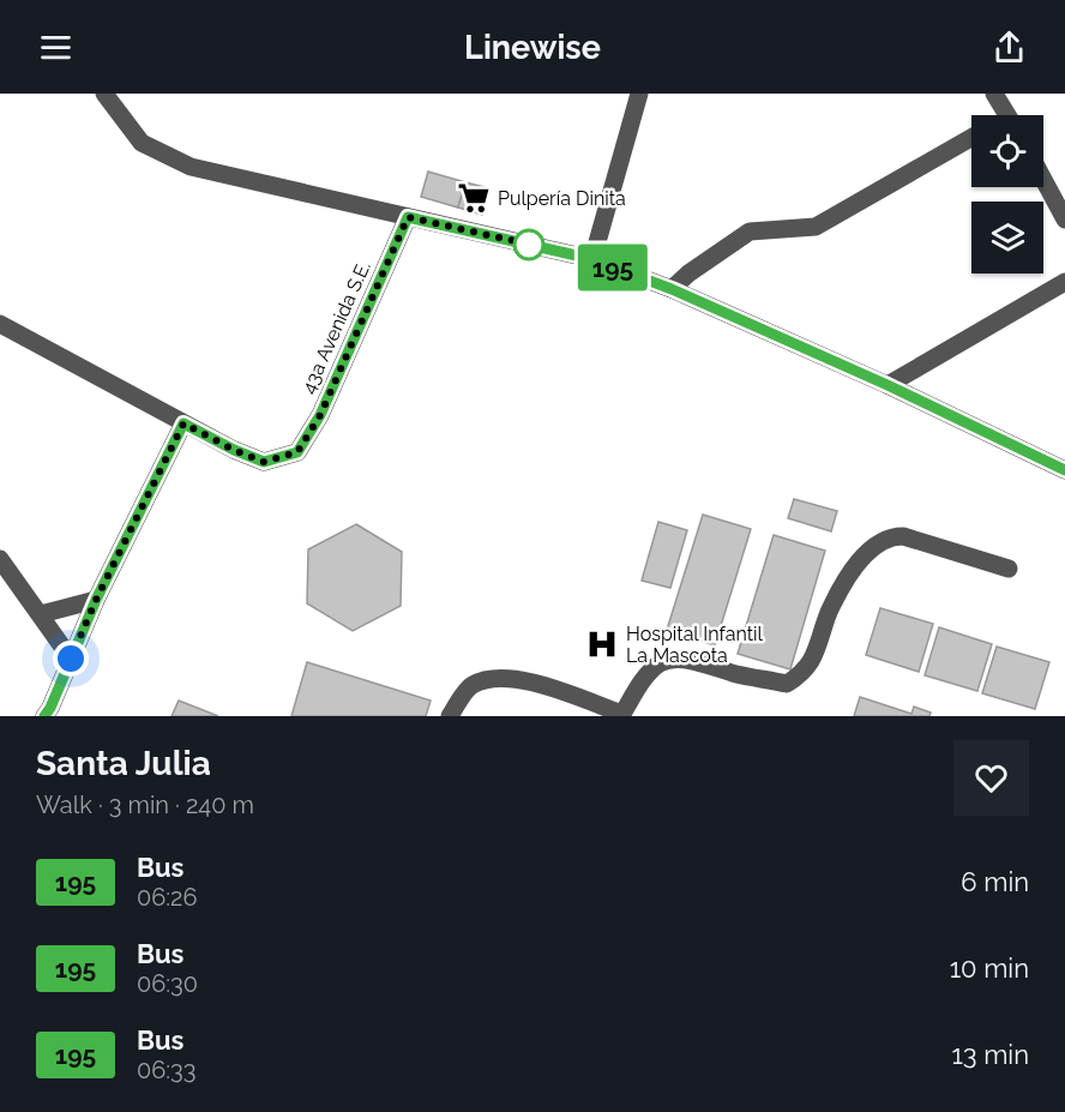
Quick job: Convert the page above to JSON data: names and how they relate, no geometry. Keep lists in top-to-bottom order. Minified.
{"streets":{"street":["43a Avenida S.E."]},"places":{"supermarket":["Pulpería Dinita"],"hospital":["Hospital Infantil La Mascota"]},"lines":["bus line 195"],"page":{"header":"Linewise","on_map":"195","heading":["Santa Julia","Walk · 3 min · 240 m"],"list":[{"mark":"195","name":"Bus","note":"06:26","value":"6 min"},{"mark":"195","name":"Bus","note":"06:30","value":"10 min"},{"mark":"195","name":"Bus","note":"06:33","value":"13 min"}]}}
